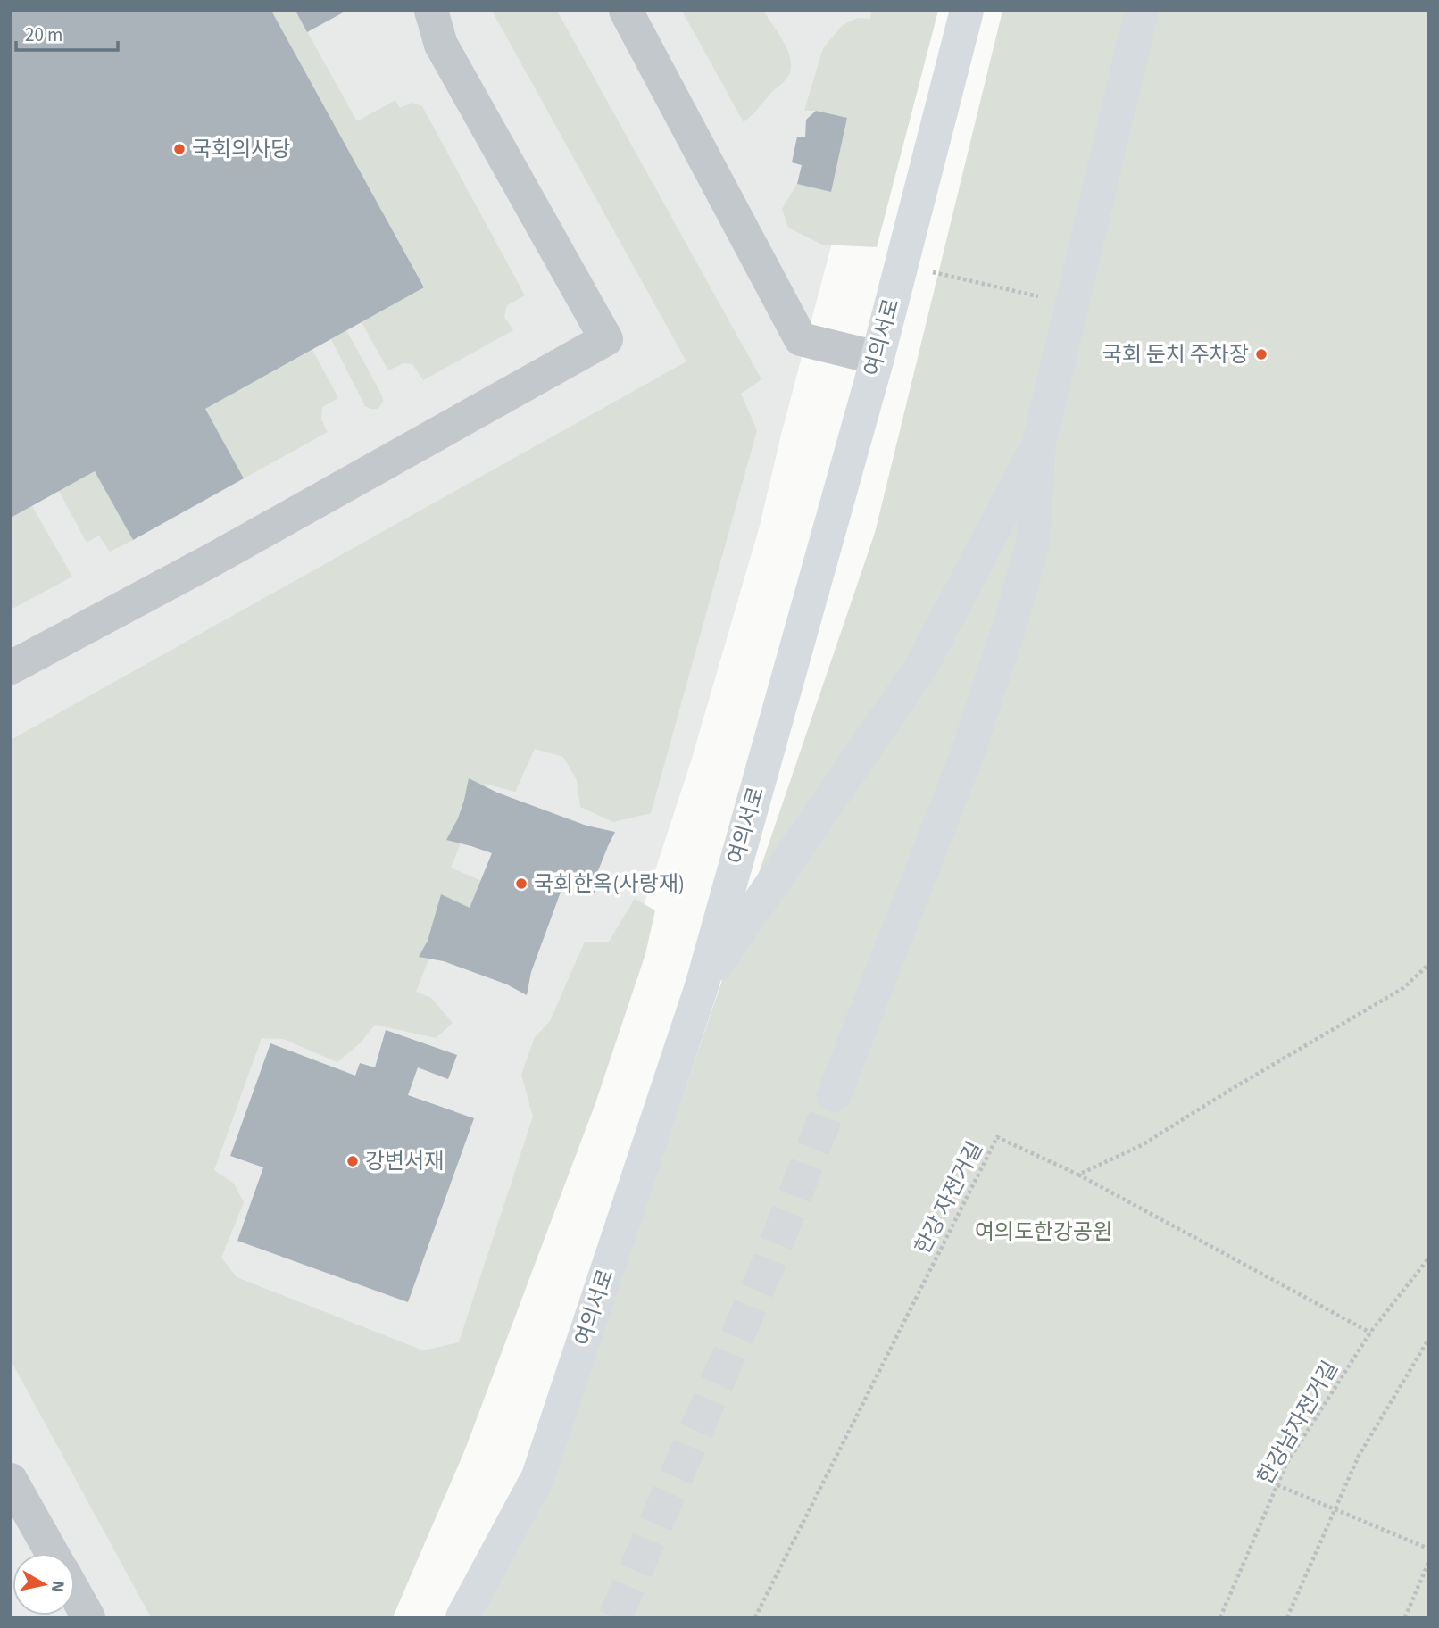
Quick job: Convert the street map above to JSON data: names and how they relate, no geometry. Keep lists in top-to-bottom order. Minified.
{"streets":{"main road":["여의서로"],"path":["한강 자전거길","한강남자전거길"]},"parks":["여의도한강공원"],"places":["국회의사당","국회 둔치 주차장","국회한옥(사랑재)","강변서재"],"scale_bar":"20 m","north":"right"}
